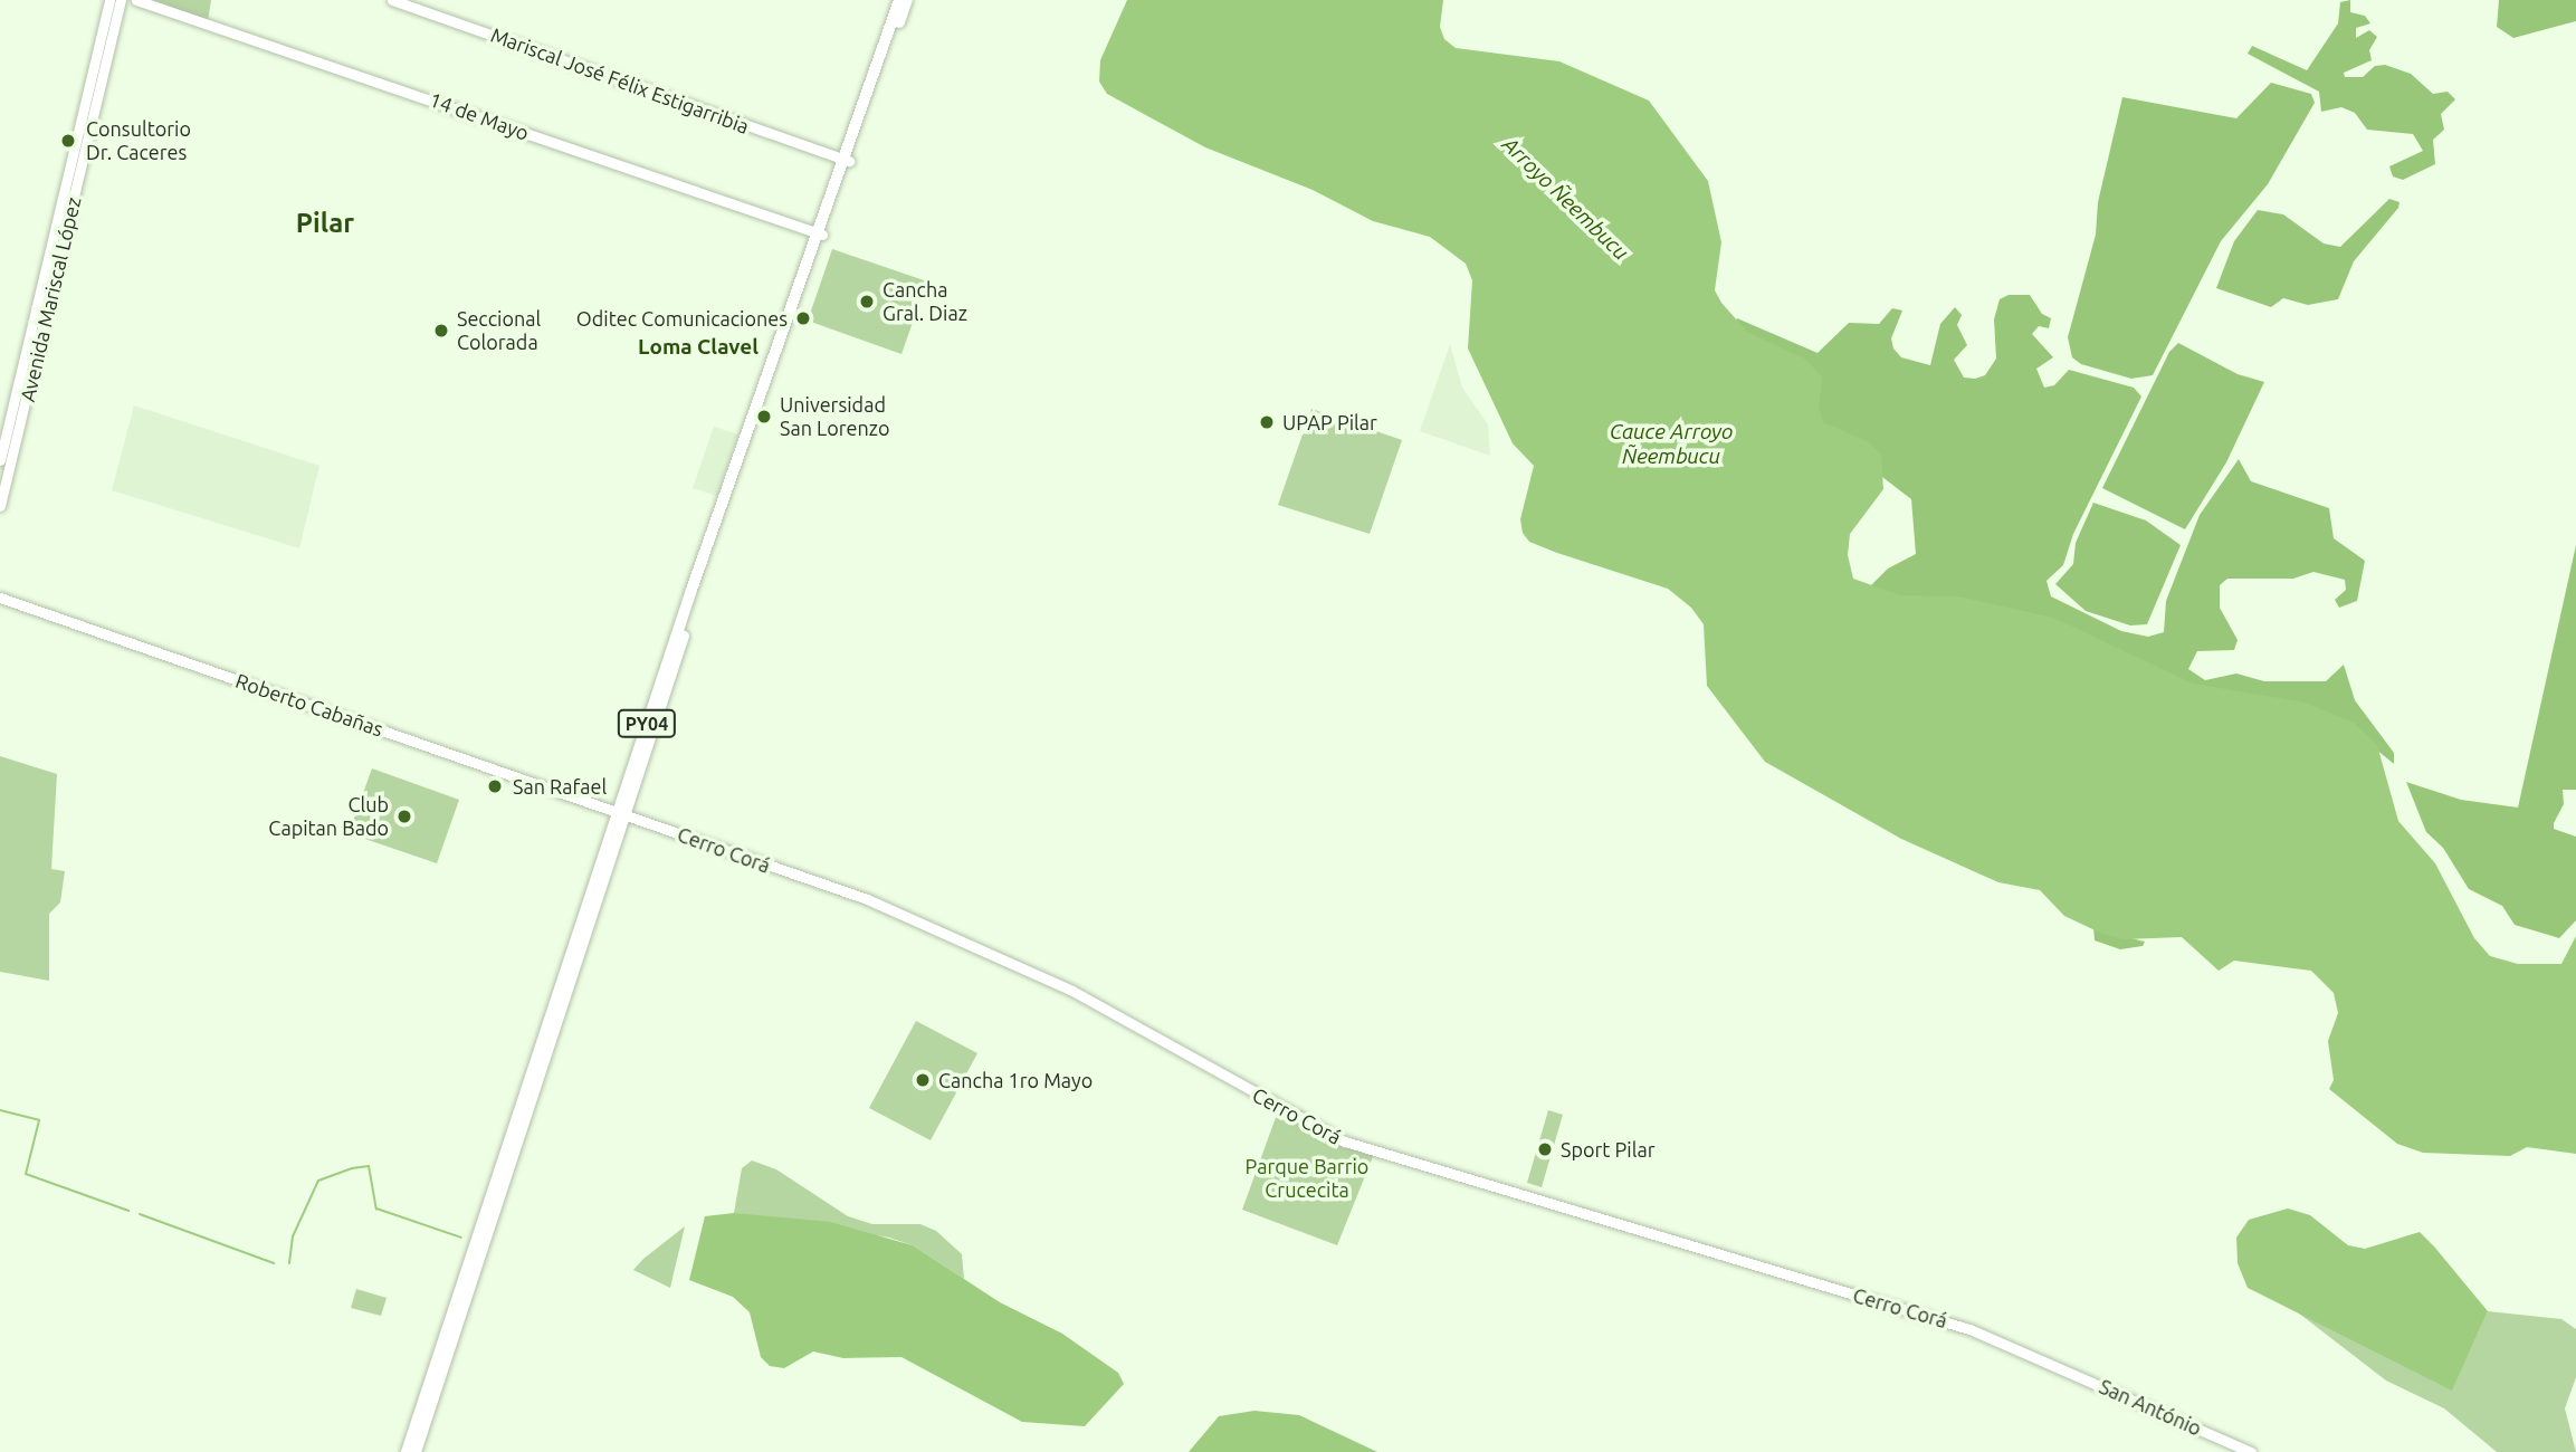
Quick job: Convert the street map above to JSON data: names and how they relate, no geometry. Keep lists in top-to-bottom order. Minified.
{"streets":{"main road":["Mariscal José Félix Estigarribia","14 de Mayo","Avenida Mariscal López","Roberto Cabañas","PY04","Cerro Corá","San António"]},"crossings":[["Mariscal José Félix Estigarribia","PY04"],["14 de Mayo","PY04"],["Roberto Cabañas","PY04"],["Roberto Cabañas","Cerro Corá"],["PY04","Cerro Corá"],["Cerro Corá","San António"]],"districts":["Pilar","Loma Clavel"],"water":["Arroyo Ñeembucu","Cauce Arroyo Ñeembucu"],"parks":["Parque Barrio Crucecita"],"places":["Consultorio Dr. Caceres","Cancha Gral. Diaz","Oditec Comunicaciones","Seccional Colorada","Universidad San Lorenzo","UPAP Pilar","San Rafael","Club Capitan Bado","Cancha 1ro Mayo","Sport Pilar"]}
